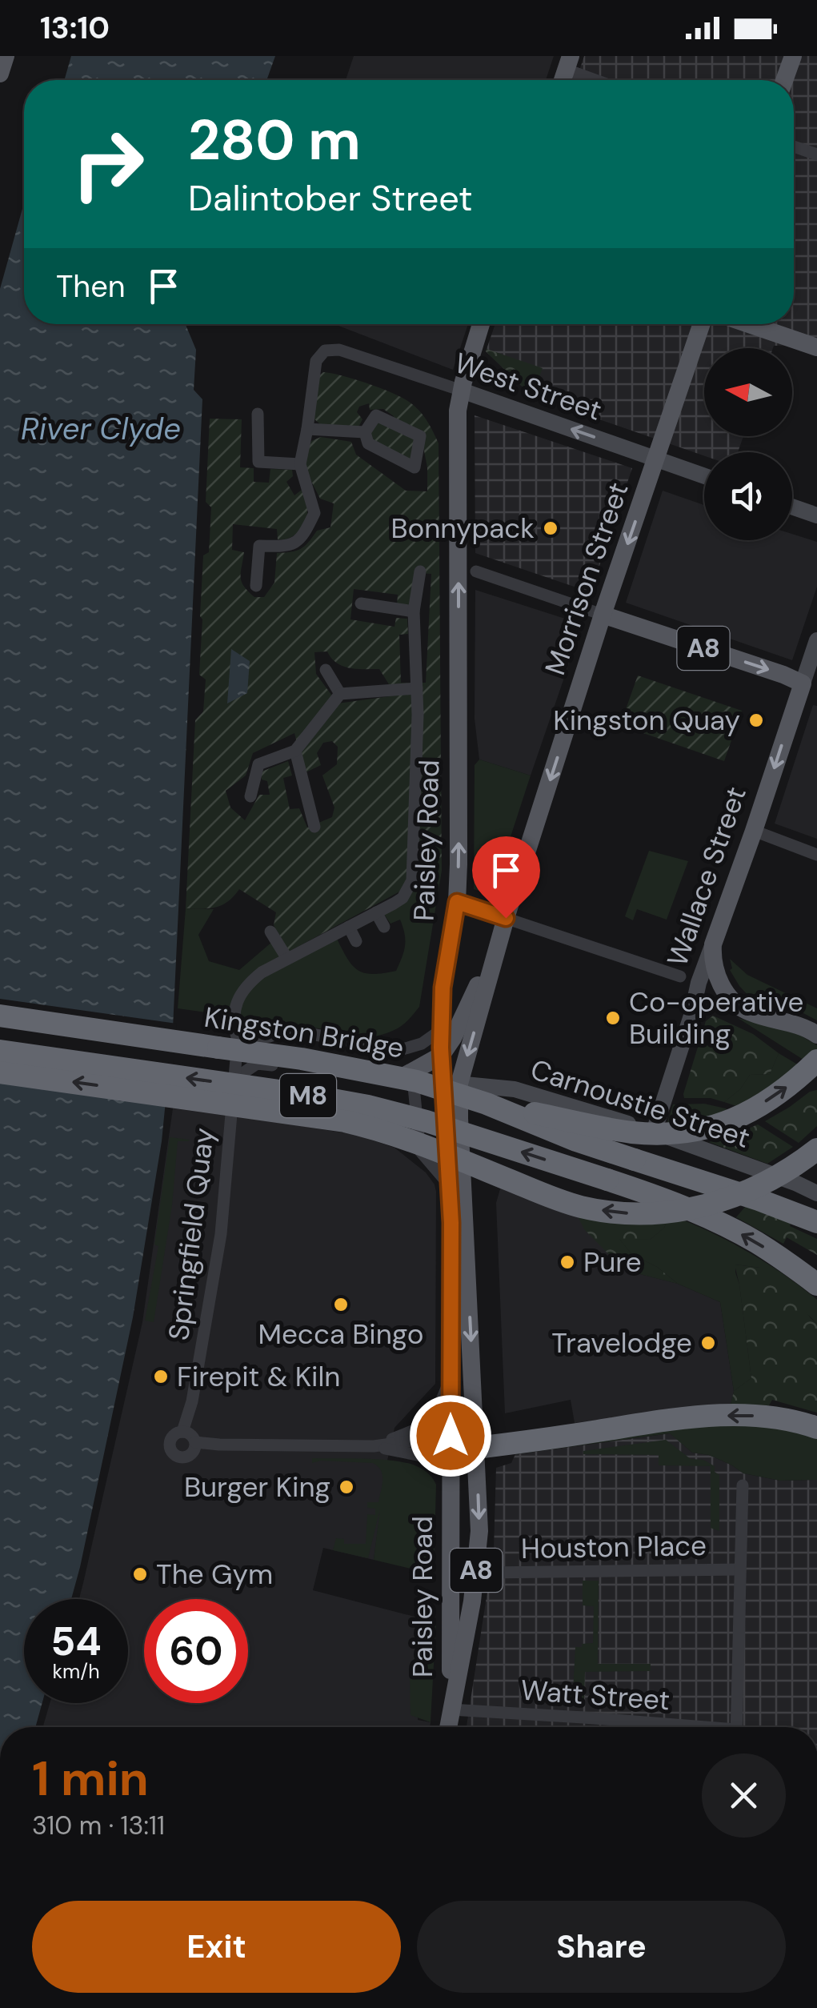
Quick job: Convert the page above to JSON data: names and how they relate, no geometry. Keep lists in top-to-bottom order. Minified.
{"streets":{"highway":["Kingston Bridge","M8"],"main road":["Morrison Street","A8","Paisley Road","Wallace Street"],"street":["West Street","Carnoustie Street","Springfield Quay","Houston Place","Watt Street"]},"crossings":[["West Street","Morrison Street"],["West Street","A8"],["West Street","Paisley Road"],["Morrison Street","A8"],["Morrison Street","Paisley Road"],["Morrison Street","Carnoustie Street"],["A8","Paisley Road"],["A8","Wallace Street"],["Paisley Road","Carnoustie Street"],["Paisley Road","Watt Street"],["Wallace Street","Carnoustie Street"]],"one_way":["West Street","Morrison Street"],"water":["River Clyde"],"places":["Bonnypack","Kingston Quay","Co-operative Building","Pure","Mecca Bingo","Travelodge","Firepit & Kiln","Burger King","The Gym"],"north":"left","page":{"status":"13:10","turn":["280 m","Dalintober Street"],"then":"Then","speed":"54 km/h","limit":"60","heading":["1 min","310 m · 13:11"],"buttons":["Exit","Share"]}}
